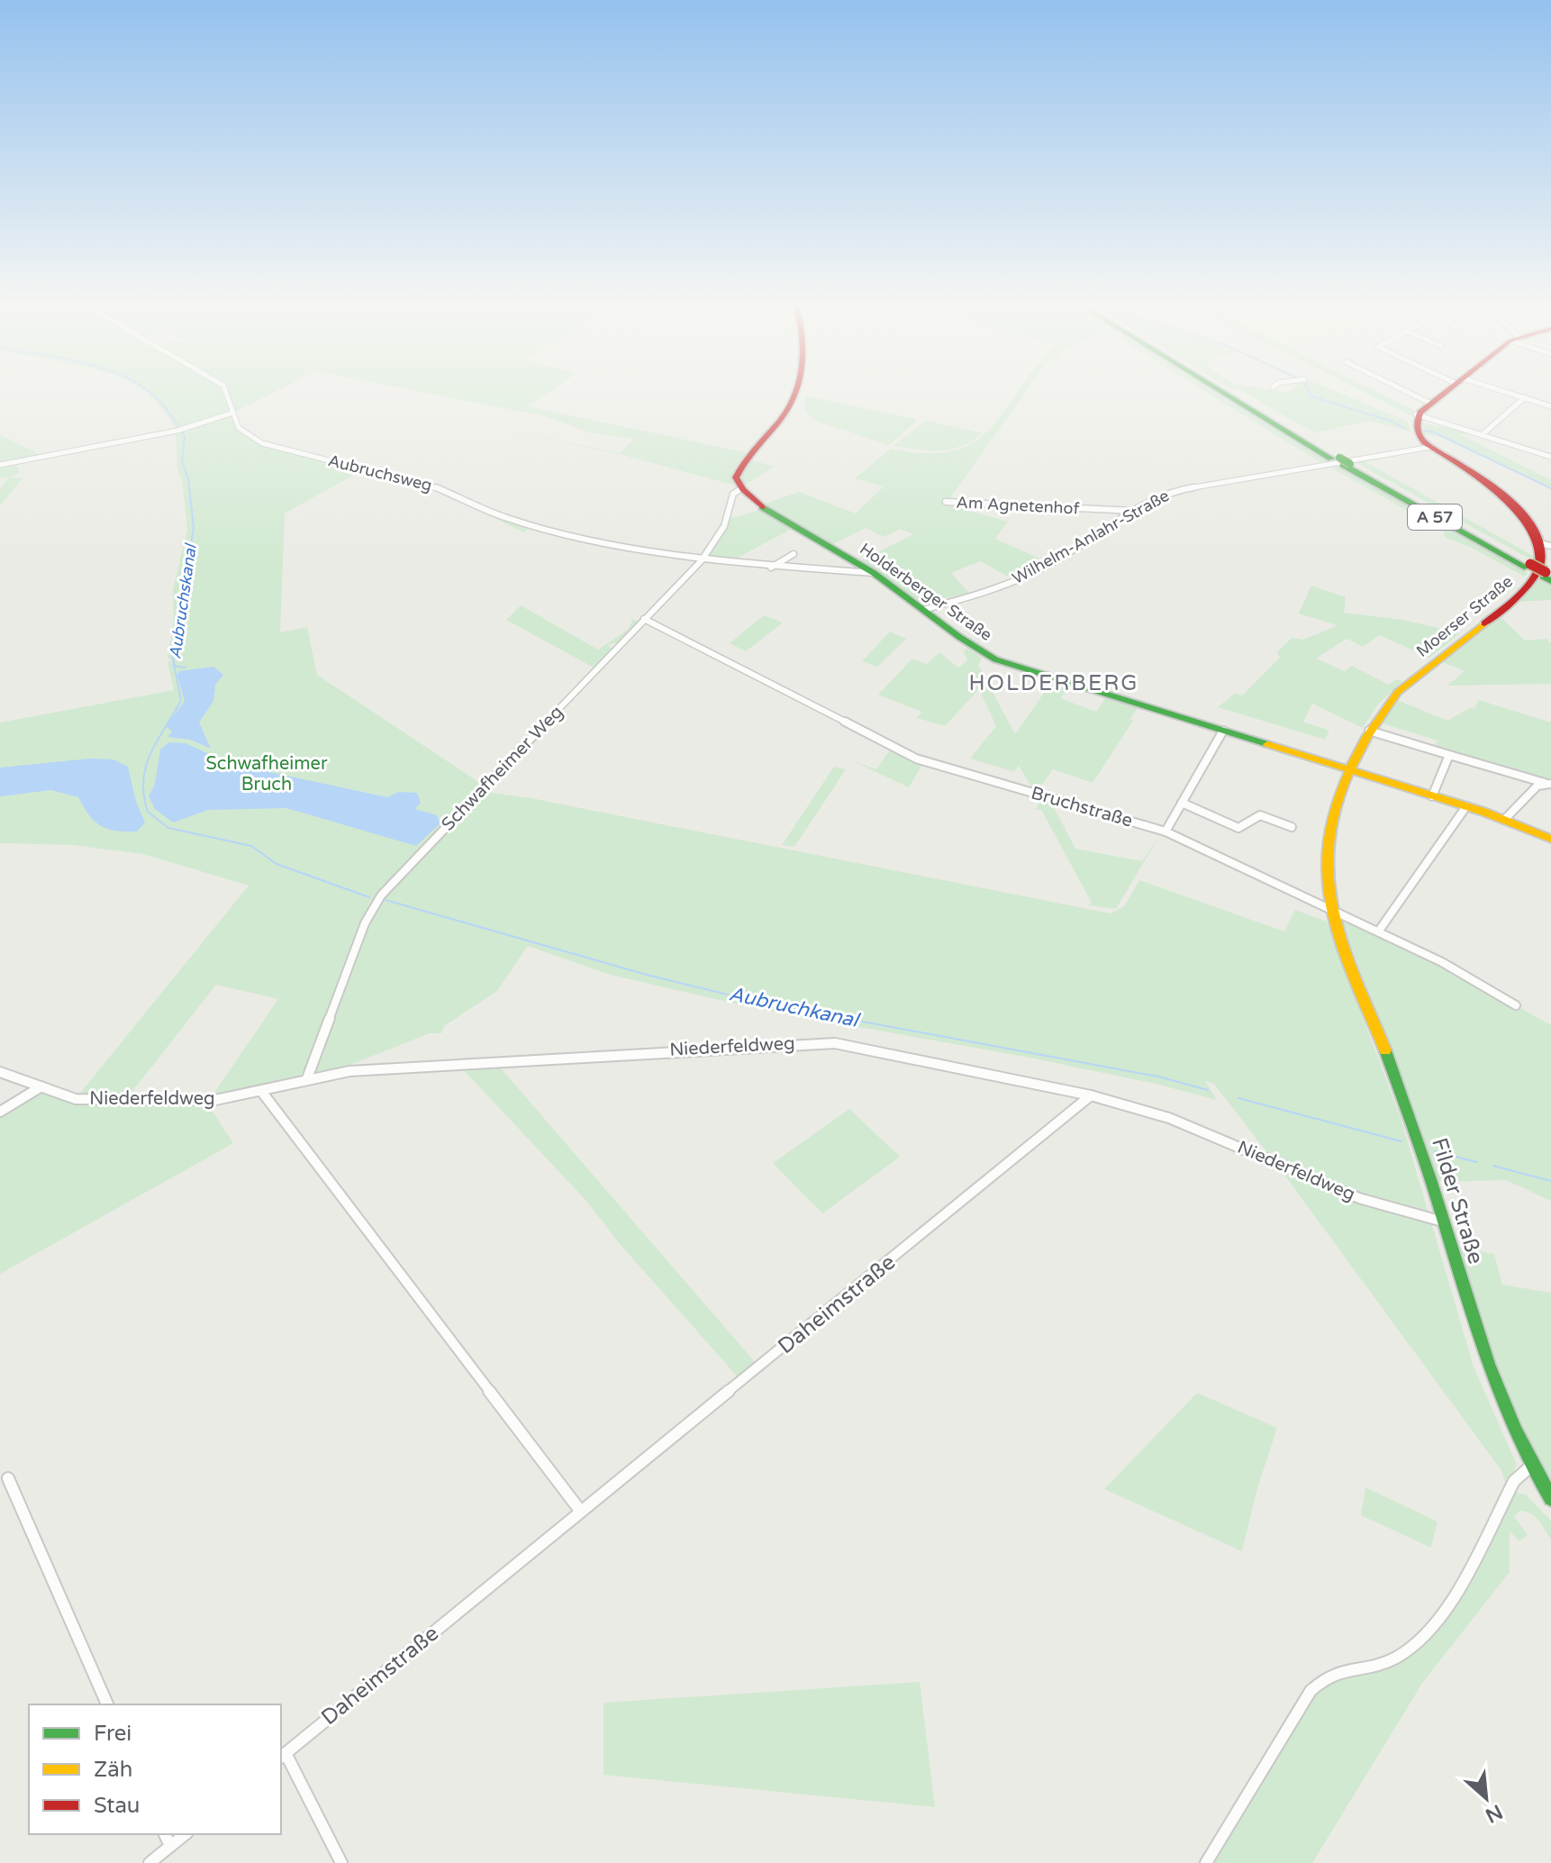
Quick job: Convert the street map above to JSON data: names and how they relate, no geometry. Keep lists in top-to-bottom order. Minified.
{"streets":{"main road":["A 57","Holderberger Straße","Moerser Straße","Filder Straße"],"street":["Aubruchsweg","Am Agnetenhof","Wilhelm-Anlahr-Straße","Schwafheimer Weg","Bruchstraße","Niederfeldweg","Daheimstraße"]},"crossings":[["Aubruchsweg","Holderberger Straße"],["Aubruchsweg","Schwafheimer Weg"],["Am Agnetenhof","Wilhelm-Anlahr-Straße"],["Wilhelm-Anlahr-Straße","Holderberger Straße"],["Wilhelm-Anlahr-Straße","Moerser Straße"],["Holderberger Straße","Moerser Straße"],["Holderberger Straße","Schwafheimer Weg"],["Moerser Straße","Bruchstraße"],["Moerser Straße","Filder Straße"],["Schwafheimer Weg","Bruchstraße"],["Schwafheimer Weg","Niederfeldweg"],["Bruchstraße","Filder Straße"],["Niederfeldweg","Filder Straße"],["Niederfeldweg","Daheimstraße"]],"districts":["HOLDERBERG"],"water":["Aubruchskanal","Aubruchkanal"],"parks":["Schwafheimer Bruch"],"legend":["Frei","Zäh","Stau"],"north":"bottom right"}
